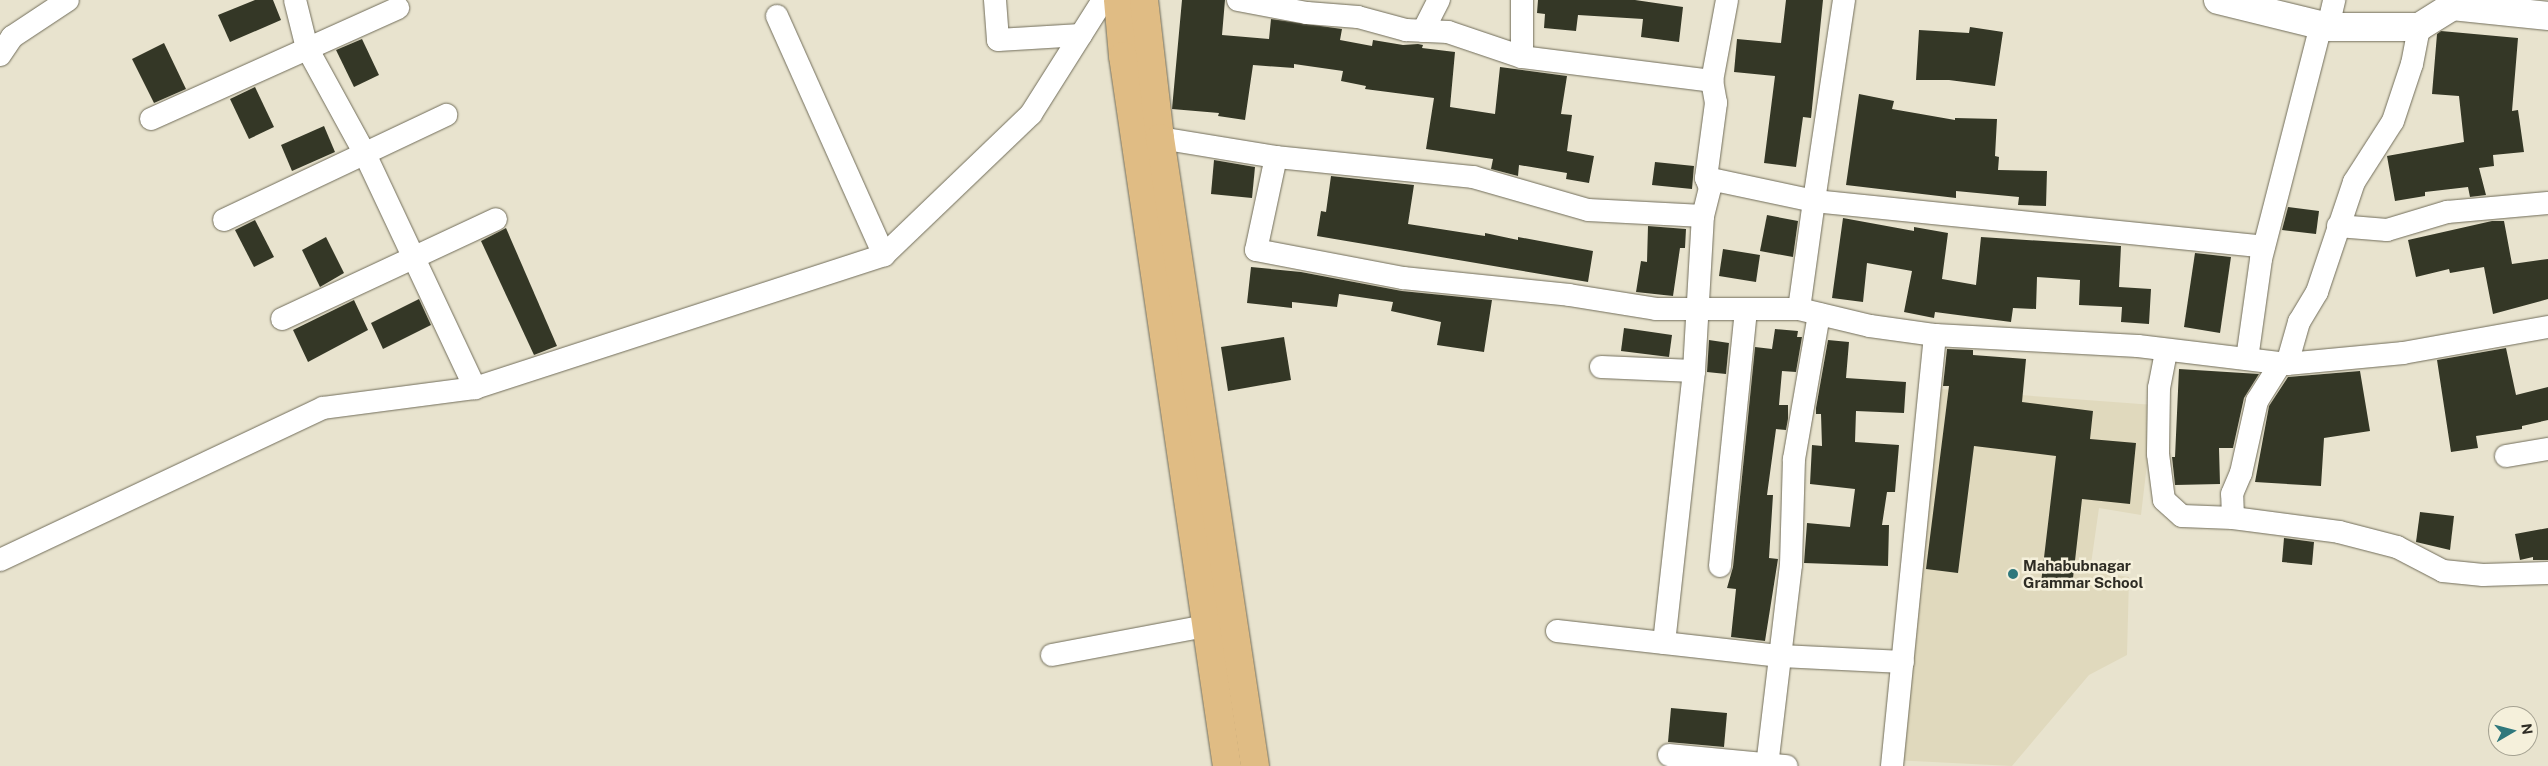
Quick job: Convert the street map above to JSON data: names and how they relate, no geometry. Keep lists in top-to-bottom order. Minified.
{"places":["Mahabubnagar Grammar School"],"north":"right"}
